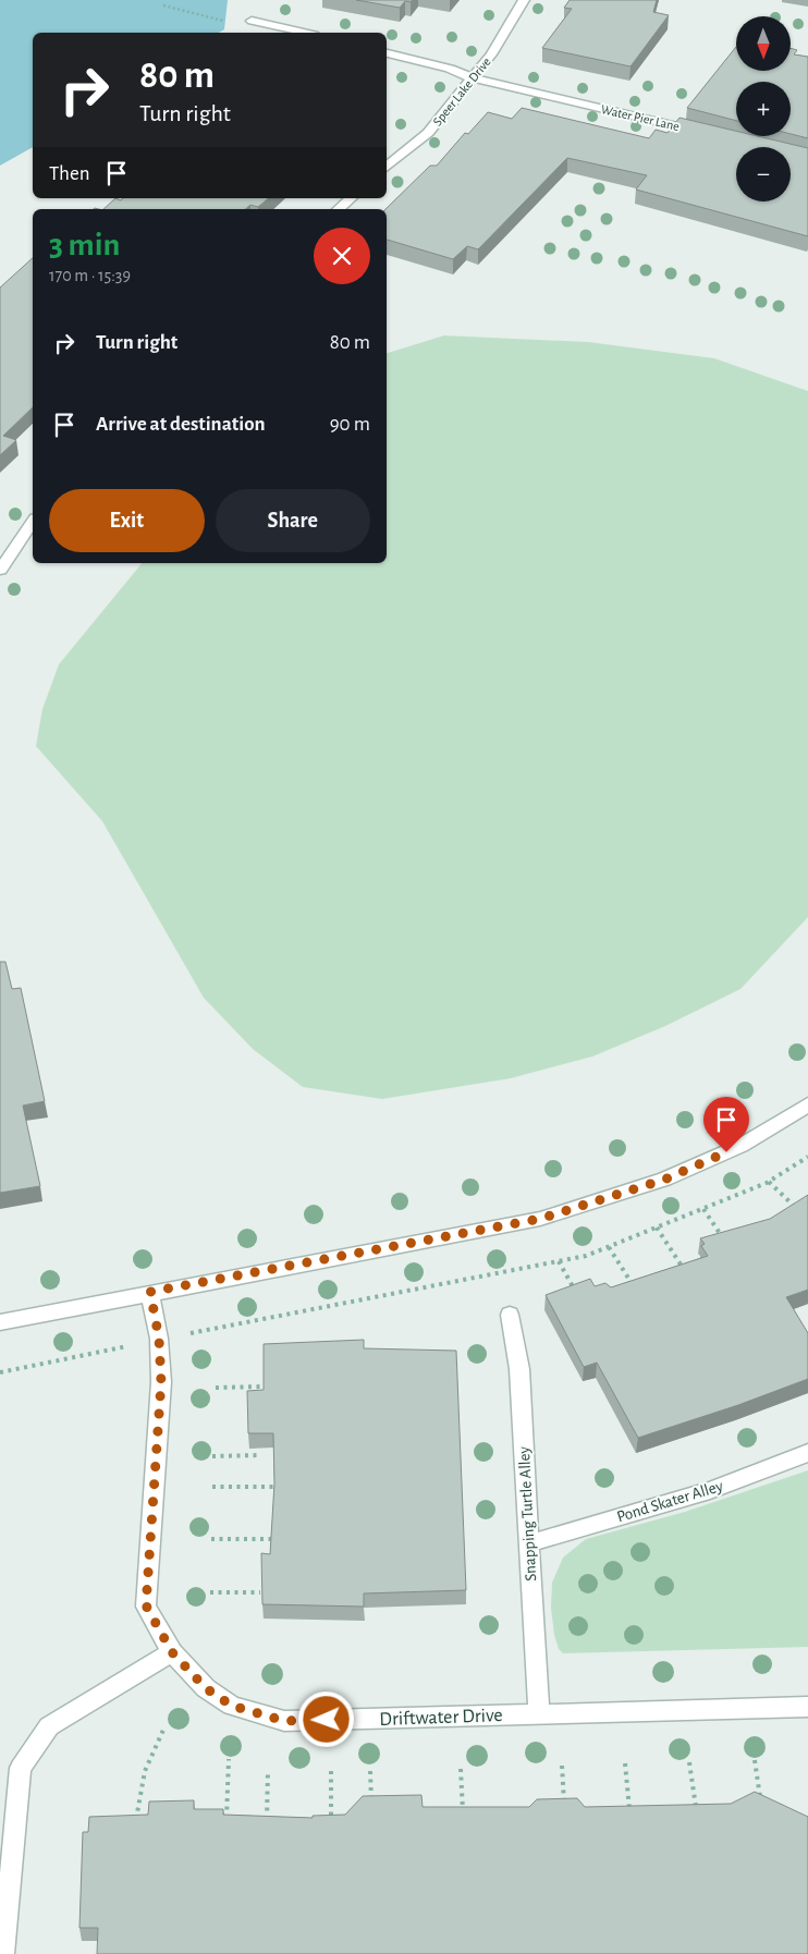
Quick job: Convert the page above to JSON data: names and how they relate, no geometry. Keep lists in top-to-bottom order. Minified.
{"streets":{"street":["Speer Lake Drive","Water Pier Lane","Pond Skater Alley","Snapping Turtle Alley","Driftwater Drive"]},"crossings":[["Speer Lake Drive","Water Pier Lane"],["Pond Skater Alley","Snapping Turtle Alley"],["Snapping Turtle Alley","Driftwater Drive"]],"north":"bottom","page":{"map_buttons":["+","−"],"turn":["80 m","Turn right"],"then":"Then","heading":["3 min","170 m · 15:39"],"list":[{"name":"Turn right","value":"80 m"},{"name":"Arrive at destination","value":"90 m"}],"buttons":["Exit","Share"]}}
